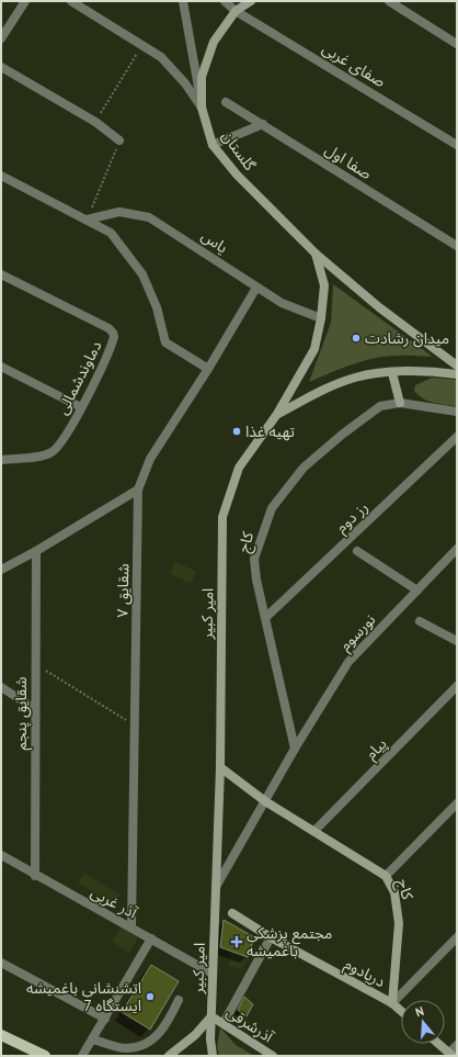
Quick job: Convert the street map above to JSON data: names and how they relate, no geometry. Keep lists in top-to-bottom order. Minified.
{"streets":{"main road":["گلستان","کاج","امیر کبیر","دریادوم","آذرشرقی"],"street":["صفای غربی","صفا اول","یاس","دماوندشمالی","رز دوم","شقایق ۷","نورسوم","شقایق پنجم","پیام","آذر غربی"]},"crossings":[["صفای غربی","گلستان"],["یاس","شقایق ۷"],["رز دوم","کاج"],["کاج","امیر کبیر"],["کاج","نورسوم"],["کاج","پیام"],["کاج","دریادوم"],["شقایق ۷","آذر غربی"],["امیر کبیر","آذر غربی"],["امیر کبیر","آذرشرقی"],["شقایق پنجم","آذر غربی"]],"places":{"other":["میدان رشادت","تهیه غذا","اتشنشانی باغمیشه ایستگاه 7"],"health":["مجتمع پزشکی باغمیشه"]},"north":"top"}
